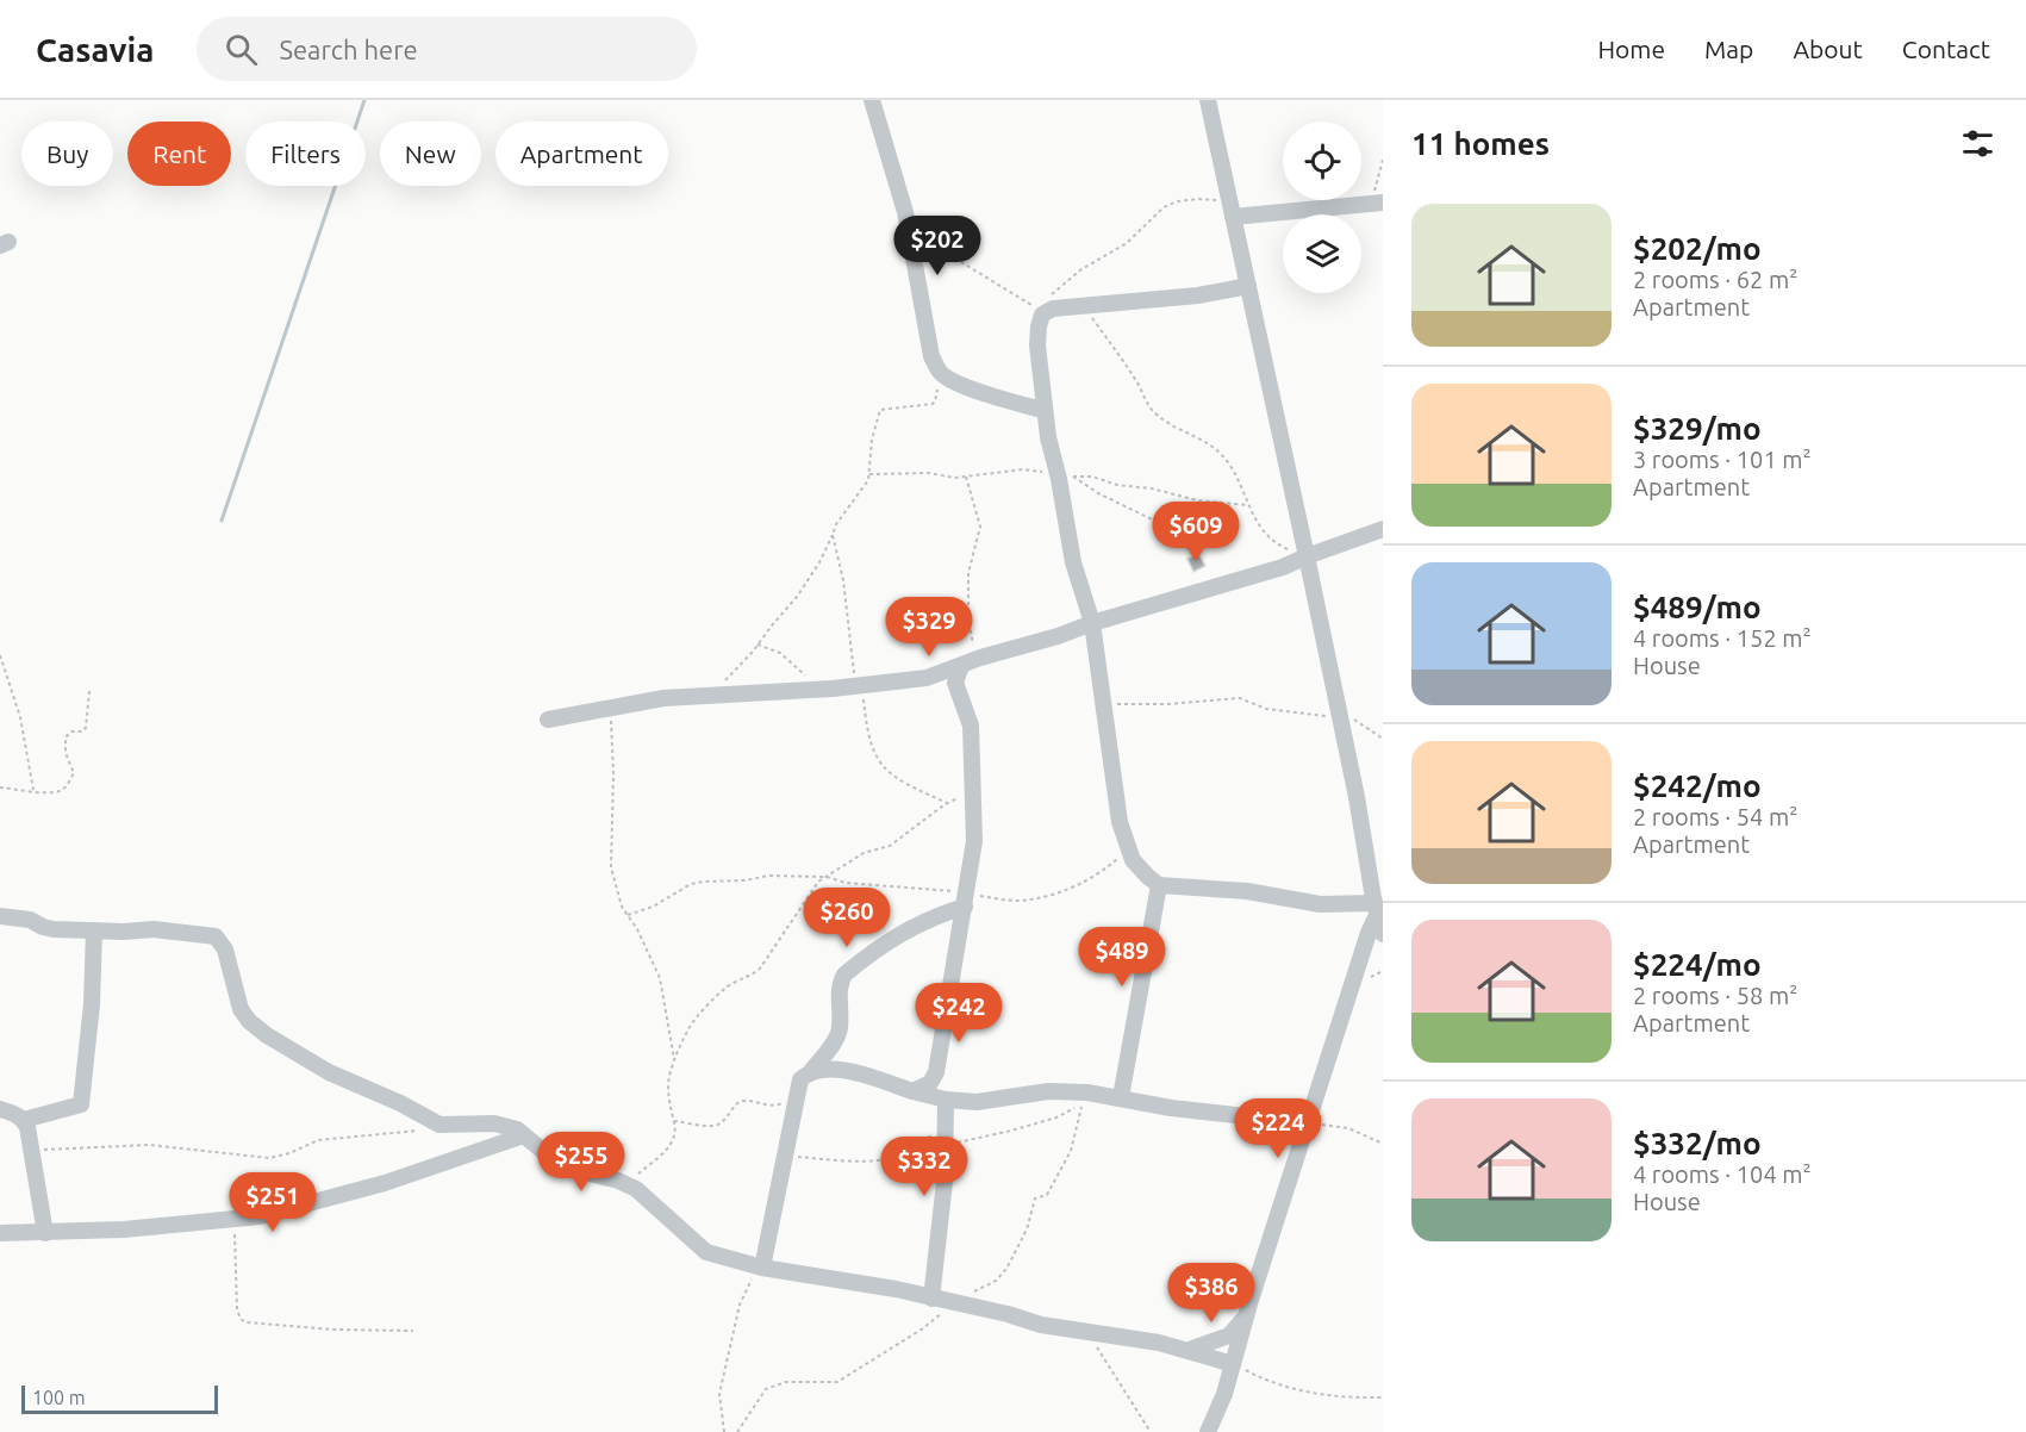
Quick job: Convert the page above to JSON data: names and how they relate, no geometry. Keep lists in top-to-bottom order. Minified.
{"scale_bar":"100 m","page":{"header":"Casavia","search":"Search here","nav":["Home","Map","About","Contact"],"heading":"11 homes","chip":["Buy","Rent","Filters","New","Apartment"],"list":[{"name":"$202/mo","note":"2 rooms · 62 m² · Apartment"},{"name":"$329/mo","note":"3 rooms · 101 m² · Apartment"},{"name":"$489/mo","note":"4 rooms · 152 m² · House"},{"name":"$242/mo","note":"2 rooms · 54 m² · Apartment"},{"name":"$224/mo","note":"2 rooms · 58 m² · Apartment"},{"name":"$332/mo","note":"4 rooms · 104 m² · House"}],"price":["$202","$609","$329","$260","$489","$242","$224","$255","$332","$251","$386"],"scale":"100 m"}}
